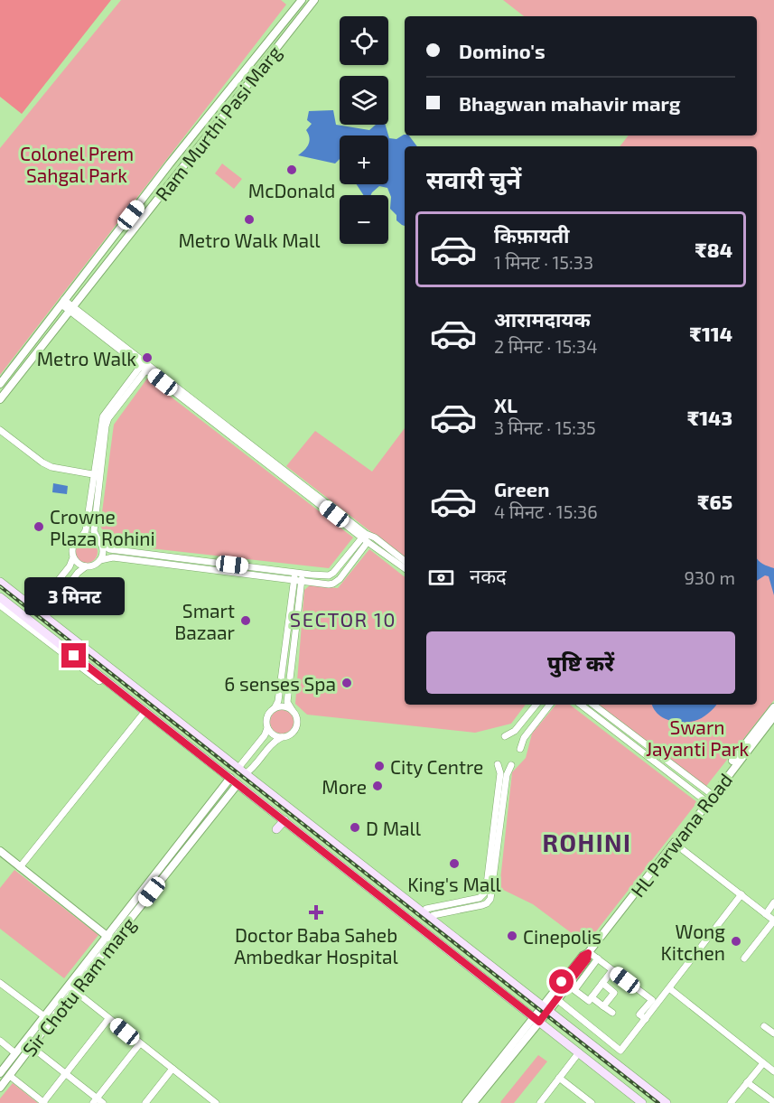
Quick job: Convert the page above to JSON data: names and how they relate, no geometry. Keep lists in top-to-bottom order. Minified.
{"streets":{"street":["Ram Murthi Pasi Marg","HL Parwana Road","Sir Chotu Ram marg"]},"districts":["SECTOR 10","ROHINI"],"parks":["Colonel Prem Sahgal Park","Swarn Jayanti Park"],"places":{"other":["McDonald","Metro Walk Mall","Metro Walk","Crowne Plaza Rohini","Smart Bazaar","6 senses Spa","City Centre","More","D Mall","King's Mall","Cinepolis","Wong Kitchen"],"health":["Doctor Baba Saheb Ambedkar Hospital"]},"page":{"map_buttons":["+","−"],"banner":["Domino's","Bhagwan mahavir marg"],"heading":"सवारी चुनें","list":[{"name":"किफ़ायती","note":"1 मिनट · 15:33","value":"₹84"},{"name":"आरामदायक","note":"2 मिनट · 15:34","value":"₹114"},{"name":"XL","note":"3 मिनट · 15:35","value":"₹143"},{"name":"Green","note":"4 मिनट · 15:36","value":"₹65"}],"pay":["नकद","930 m"],"bubble":"3 मिनट","buttons":"पुष्टि करें"}}
